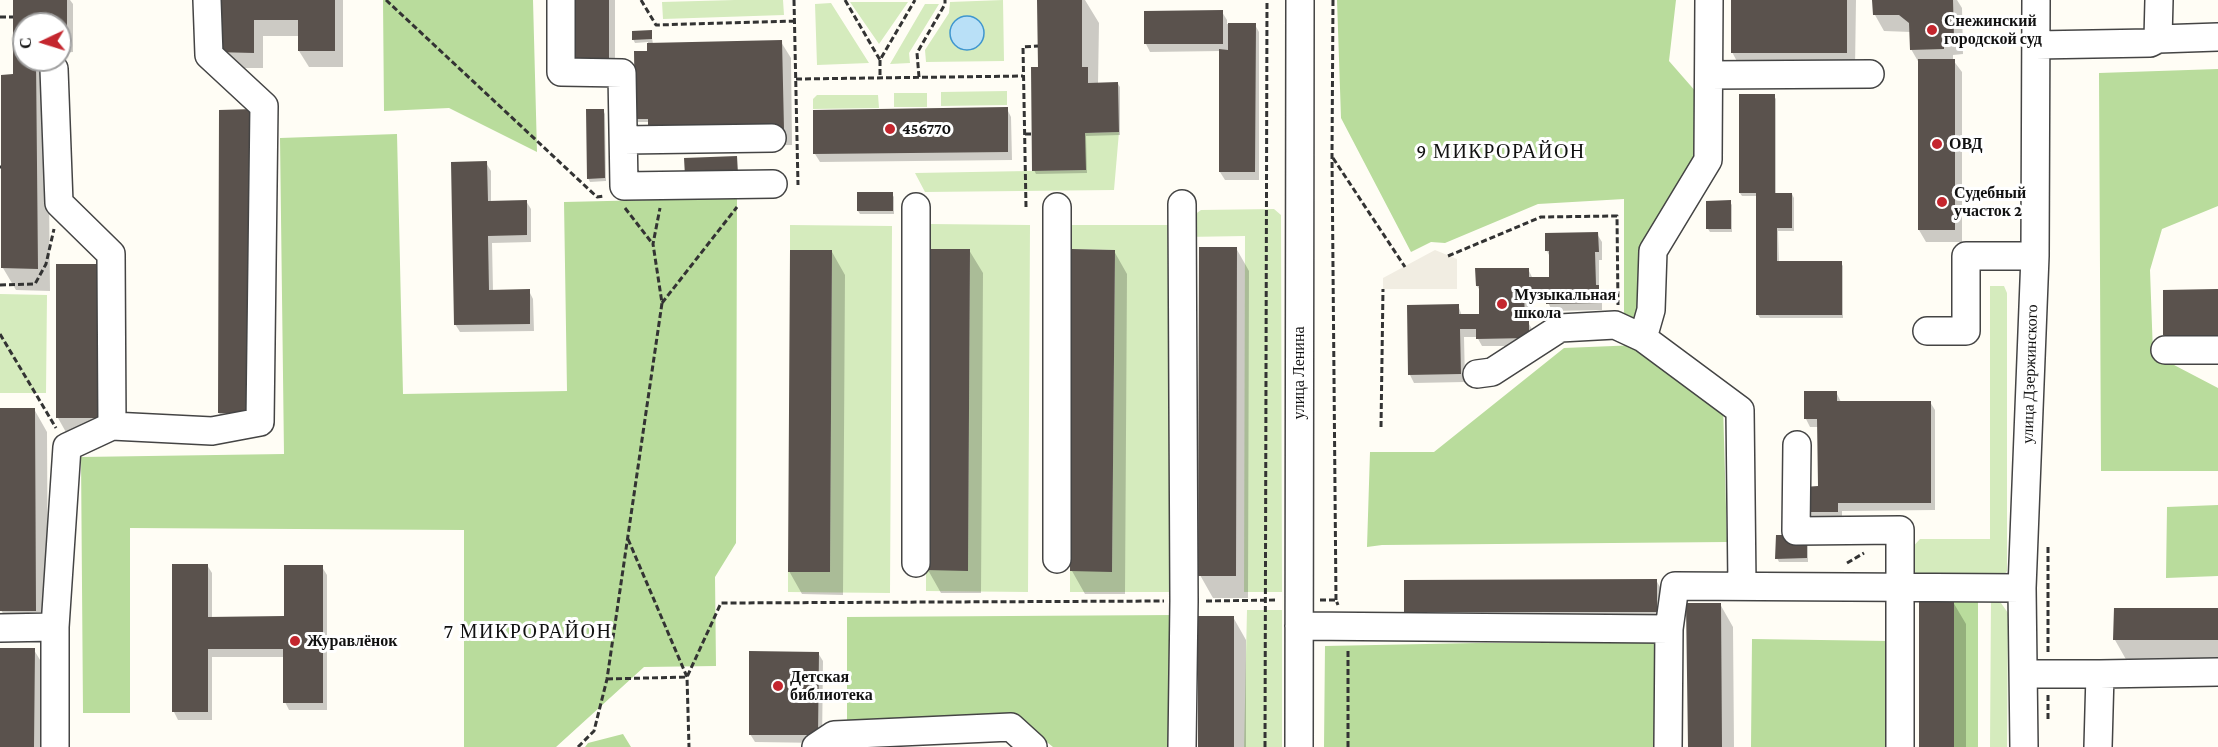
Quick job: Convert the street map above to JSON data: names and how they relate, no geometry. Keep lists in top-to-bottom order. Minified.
{"streets":{"street":["улица Ленина","улица Дзержинского"]},"districts":["9 МИКРОРАЙОН","7 МИКРОРАЙОН"],"places":["Снежинский городской суд","456770","ОВД","Судебный участок 2","Музыкальная школа","Журавлёнок","Детская библиотека"],"north":"left"}
